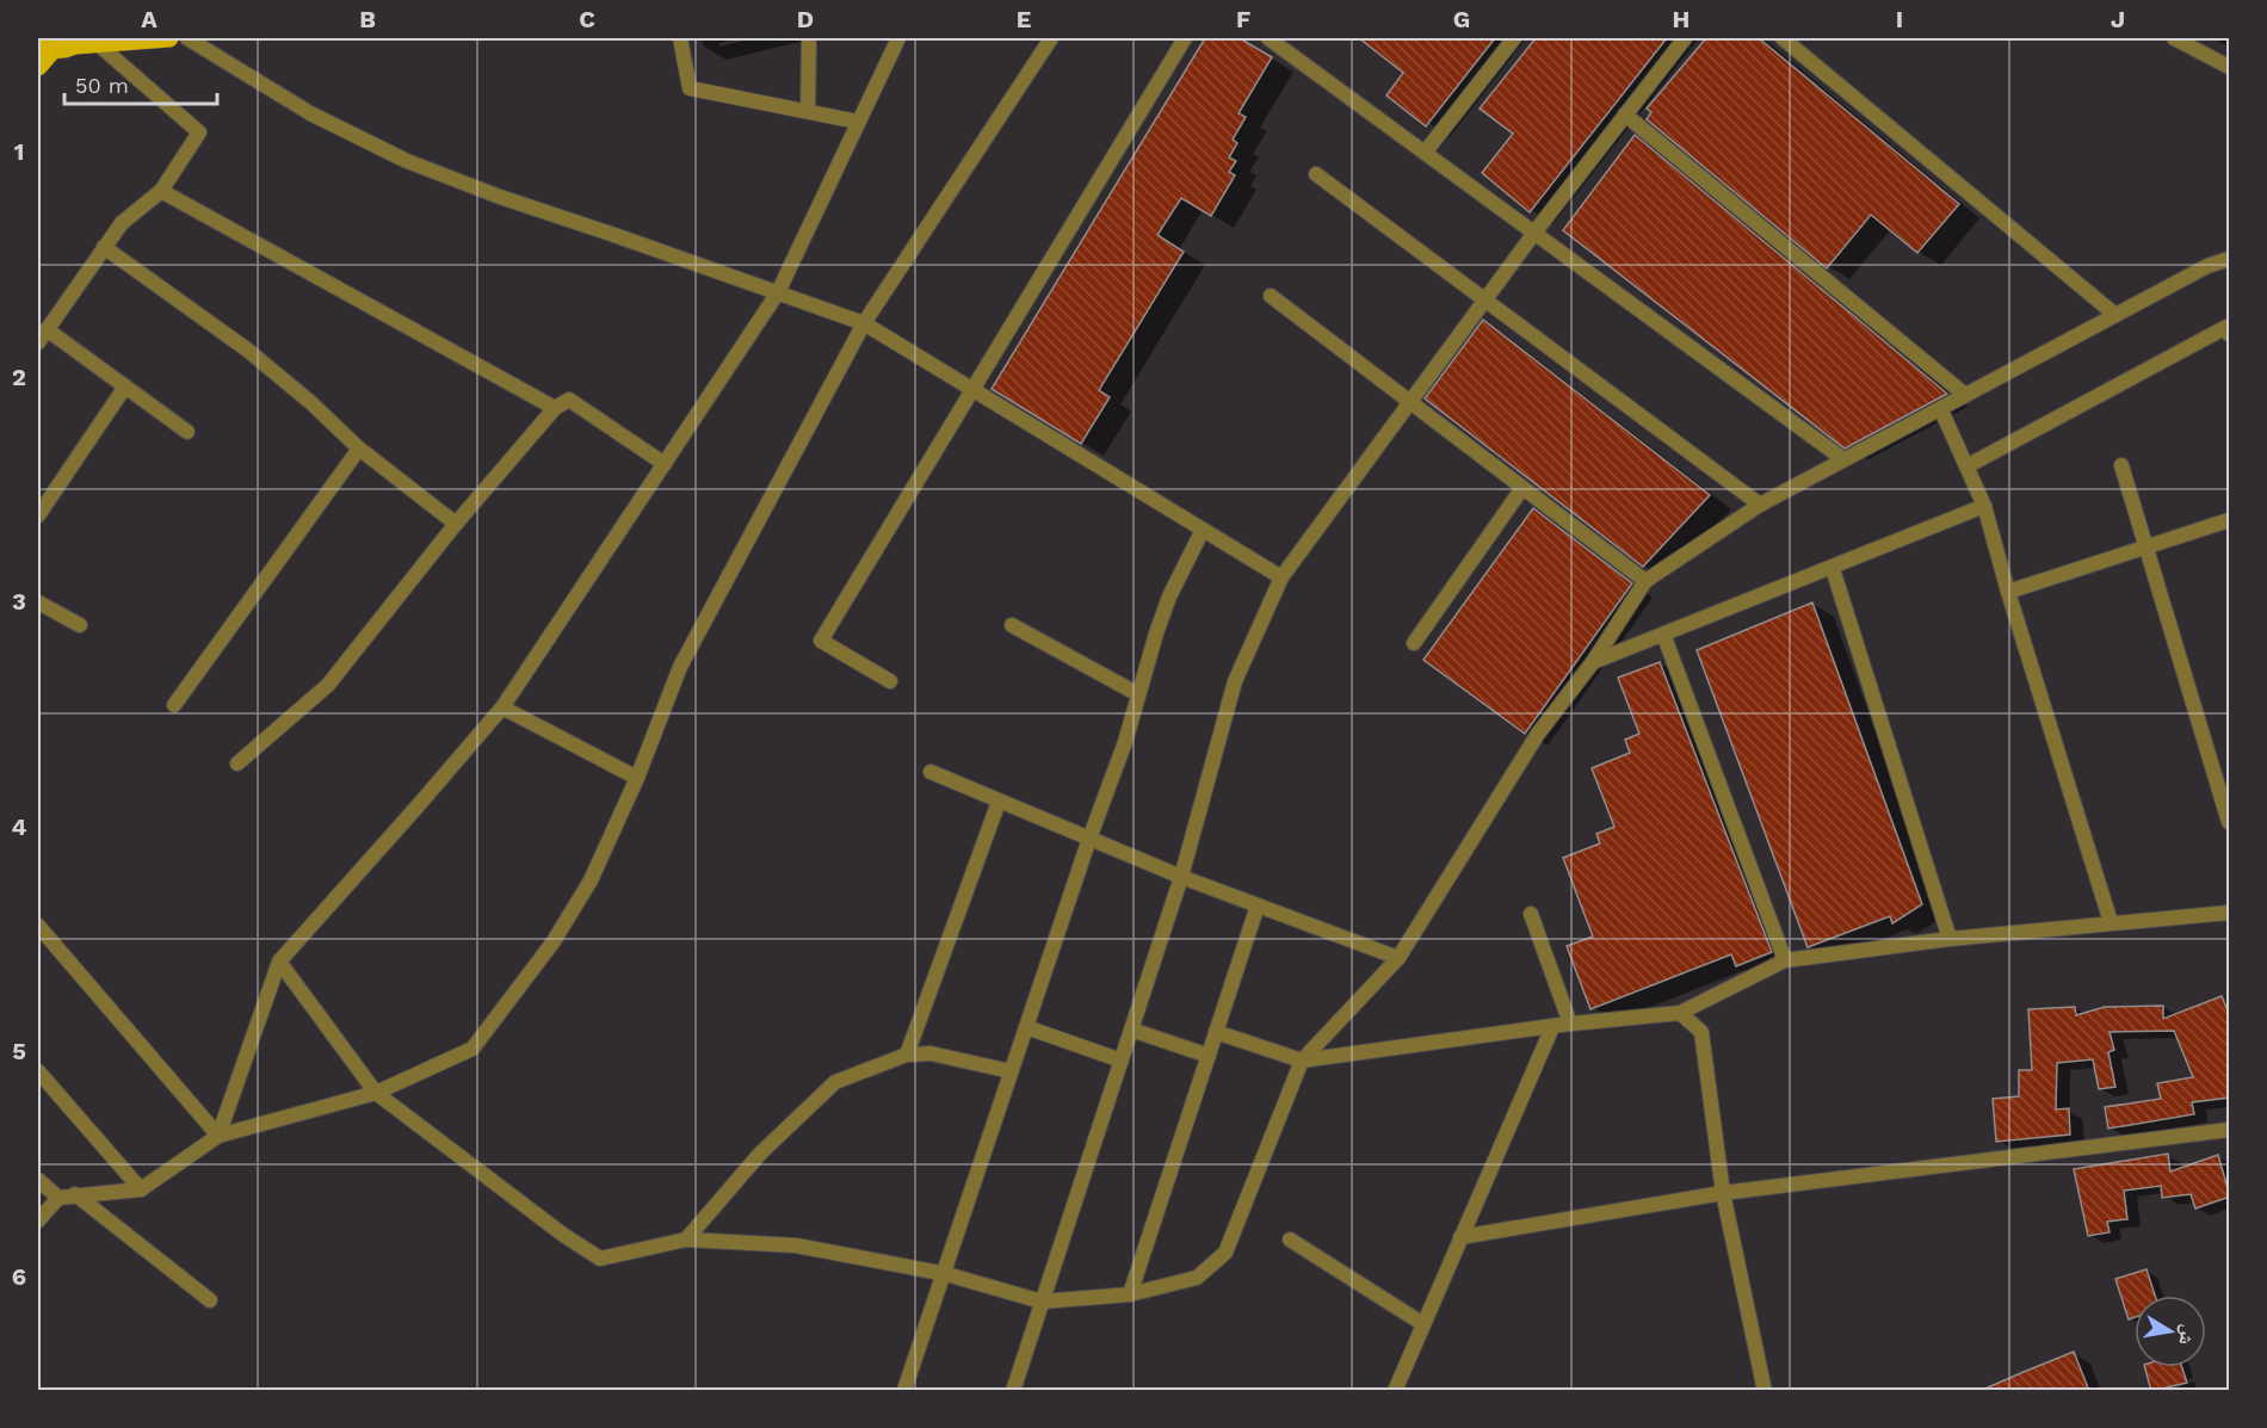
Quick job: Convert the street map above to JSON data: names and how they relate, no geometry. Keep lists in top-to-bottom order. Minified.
{"scale_bar":"50 m","north":"right","grid":{"columns":["A","B","C","D","E","F","G","H","I","J"],"rows":["1","2","3","4","5","6"]}}
